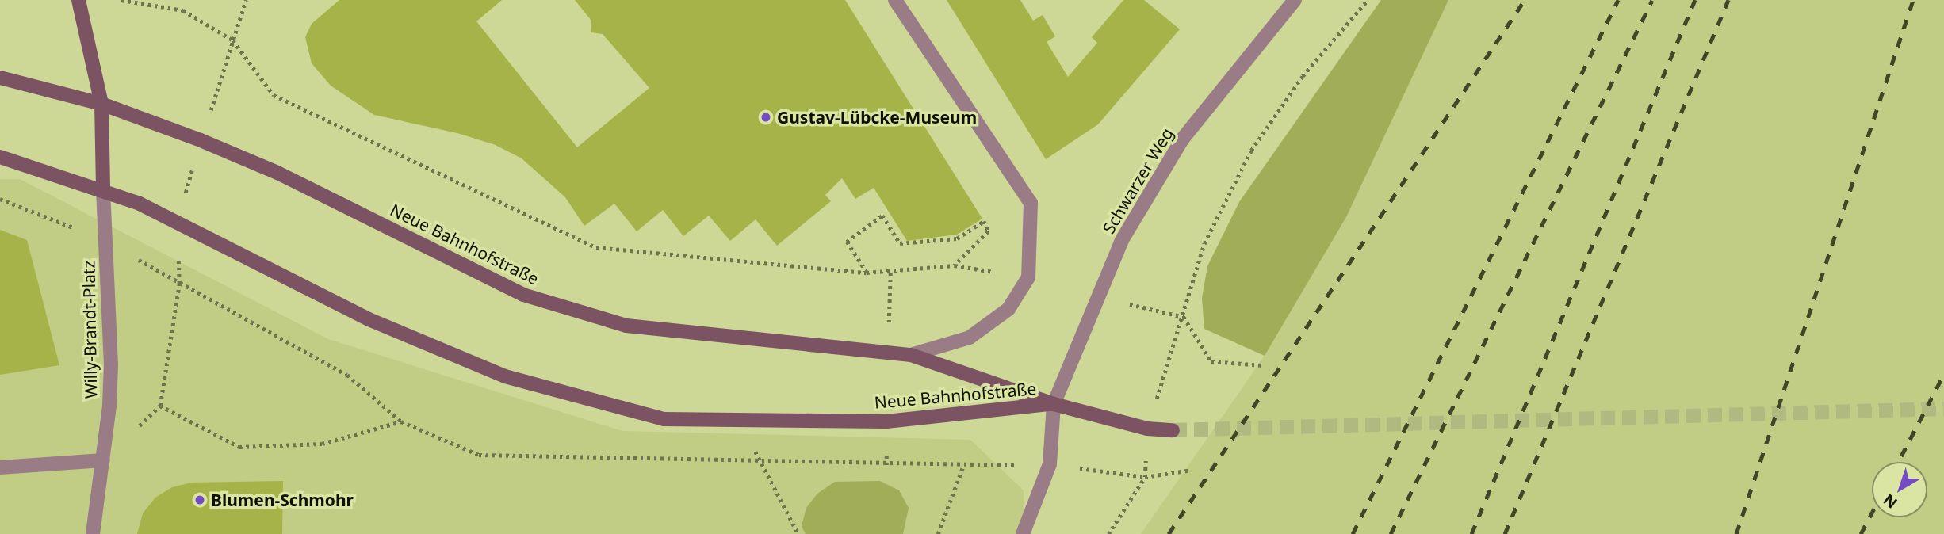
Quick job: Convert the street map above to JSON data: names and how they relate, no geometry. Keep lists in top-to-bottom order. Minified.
{"streets":{"main road":["Neue Bahnhofstraße"],"street":["Schwarzer Weg","Willy-Brandt-Platz"]},"crossings":[["Schwarzer Weg","Neue Bahnhofstraße"],["Neue Bahnhofstraße","Willy-Brandt-Platz"]],"places":["Gustav-Lübcke-Museum","Blumen-Schmohr"],"north":"bottom left"}
